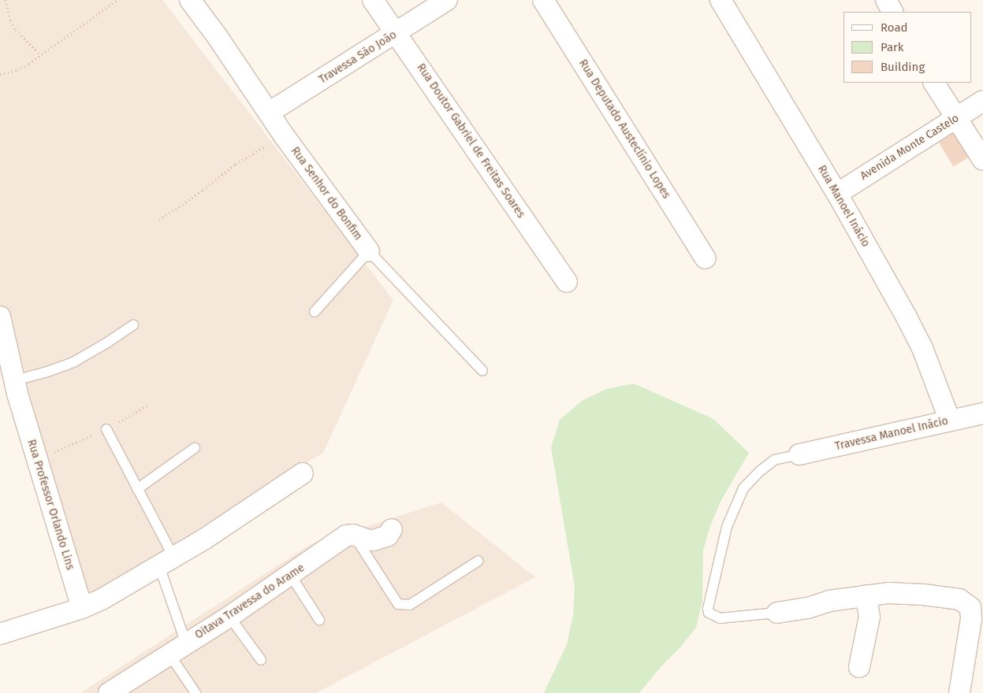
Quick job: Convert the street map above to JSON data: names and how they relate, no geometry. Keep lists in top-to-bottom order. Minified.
{"streets":{"street":["Travessa São João","Rua Deputado Austeclínio Lopes","Rua Doutor Gabriel de Freitas Soares","Avenida Monte Castelo","Rua Senhor do Bonfim","Rua Manoel Inácio","Travessa Manoel Inácio","Rua Professor Orlando Lins","Oitava Travessa do Arame"]},"crossings":[["Travessa São João","Rua Doutor Gabriel de Freitas Soares"],["Travessa São João","Rua Senhor do Bonfim"],["Avenida Monte Castelo","Rua Manoel Inácio"],["Rua Manoel Inácio","Travessa Manoel Inácio"]],"legend":["Road","Park","Building"]}
